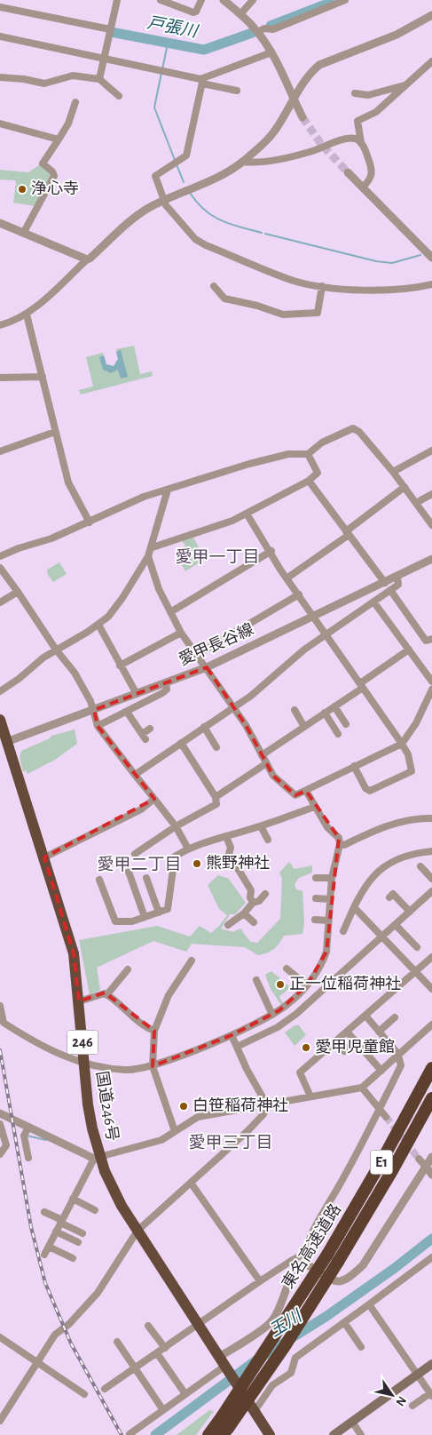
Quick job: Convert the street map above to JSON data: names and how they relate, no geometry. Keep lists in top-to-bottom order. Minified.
{"streets":{"highway":["246","国道246号","E1","東名高速道路"],"street":["愛甲長谷線"]},"crossings":[["愛甲長谷線","国道246号"]],"districts":["愛甲一丁目","愛甲二丁目","愛甲三丁目"],"water":["戸張川","玉川"],"places":["浄心寺","熊野神社","正一位稲荷神社","愛甲児童館","白笹稲荷神社"],"north":"bottom right"}
